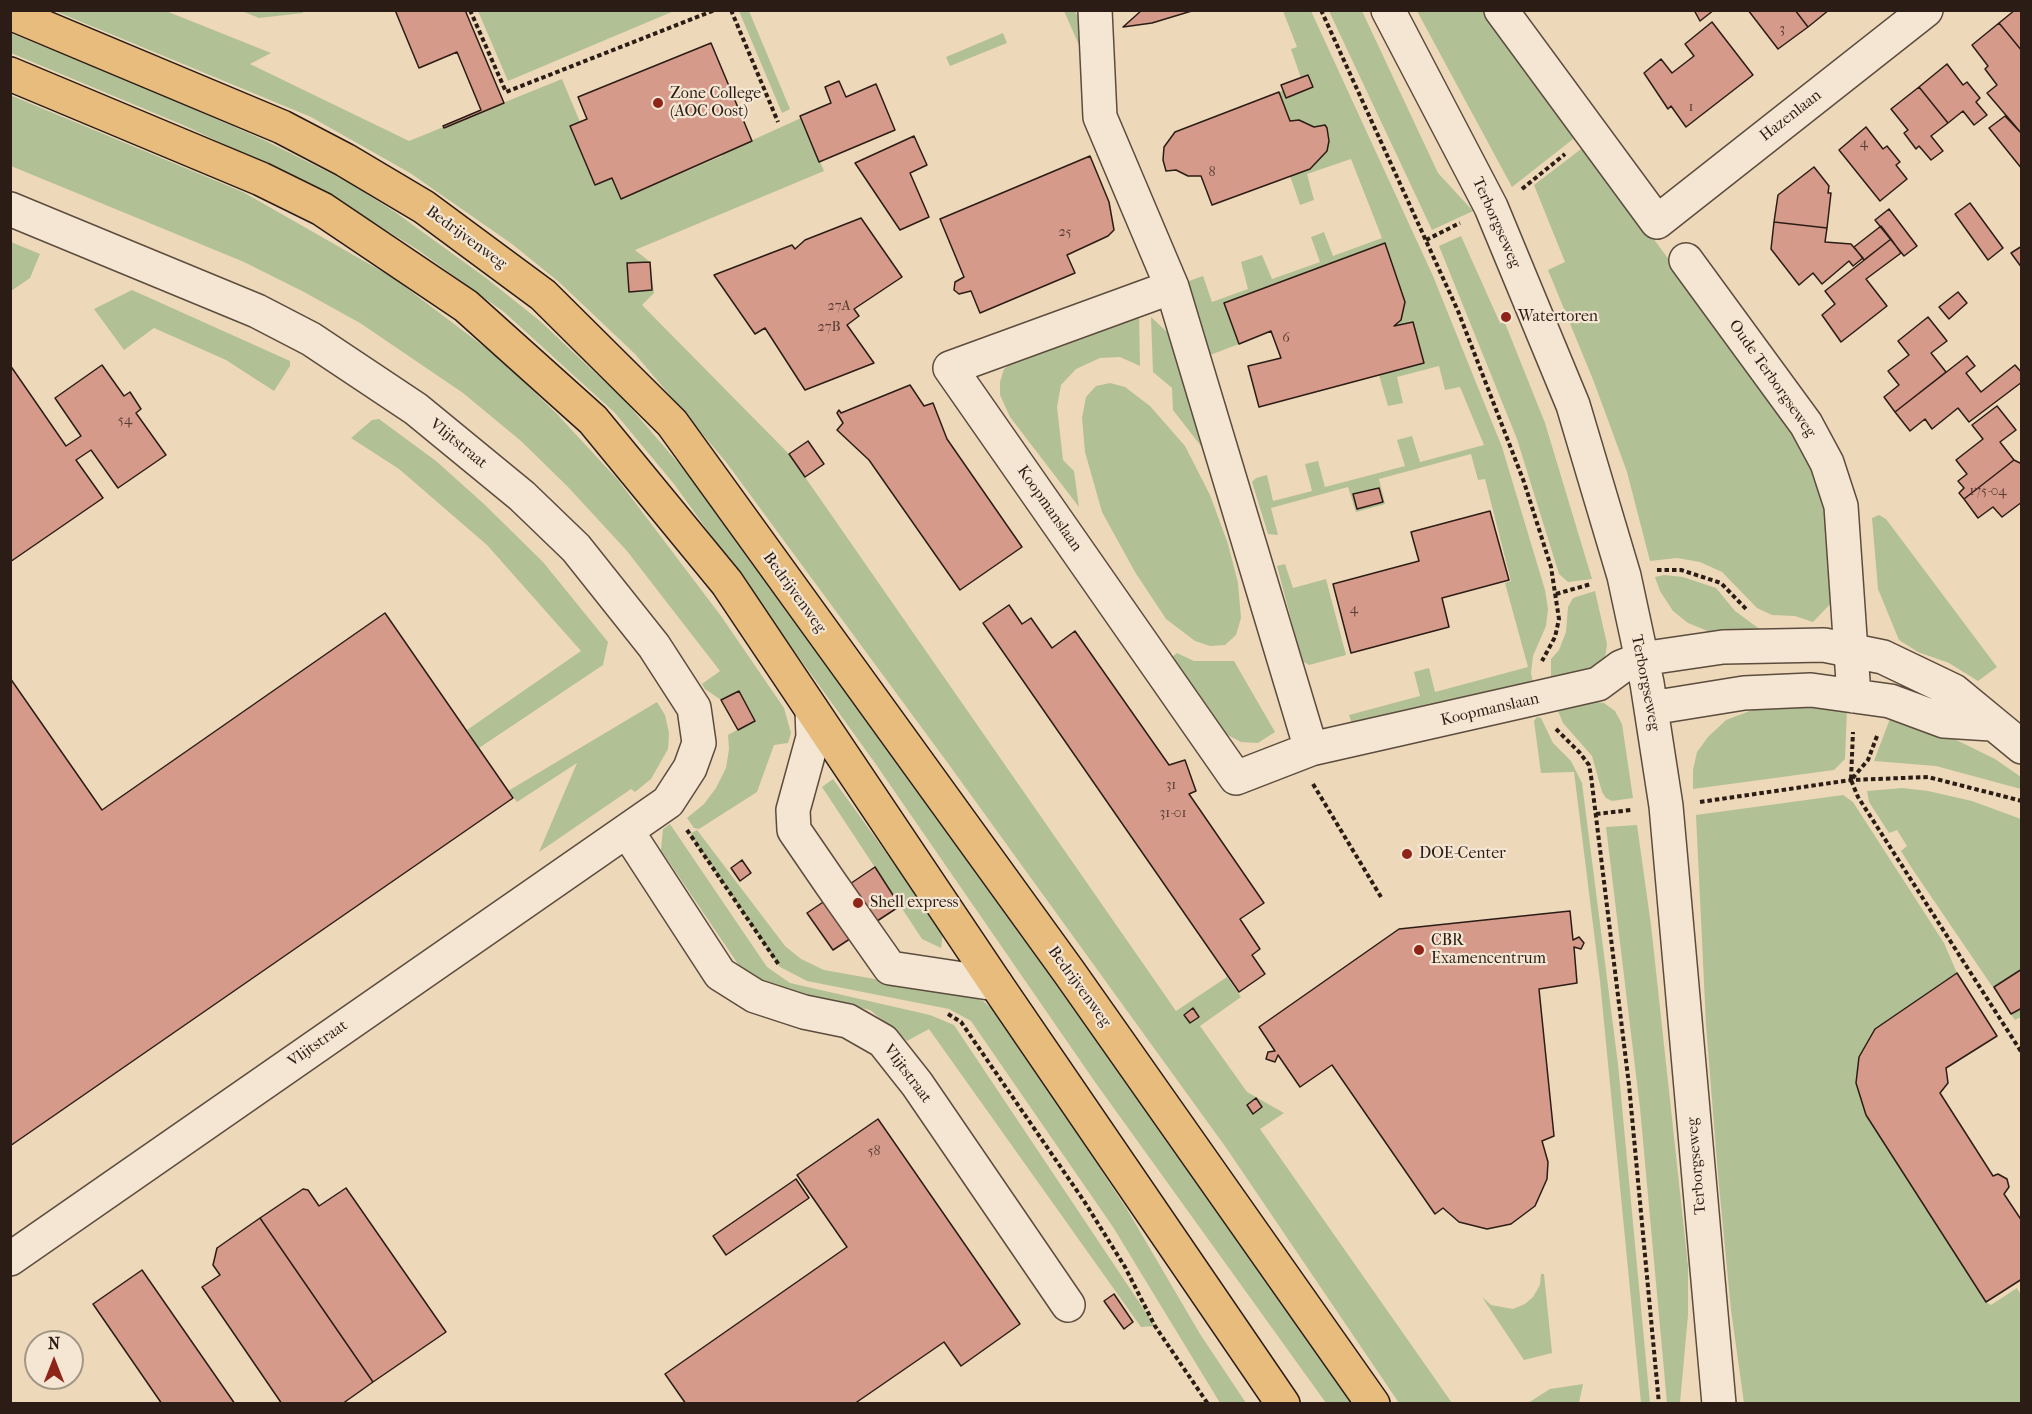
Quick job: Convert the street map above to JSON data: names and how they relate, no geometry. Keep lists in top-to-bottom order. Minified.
{"streets":{"main road":["Bedrijvenweg"],"street":["Hazenlaan","Terborgseweg","Oude Terborgseweg","Vlijtstraat","Koopmanslaan"]},"crossings":[["Terborgseweg","Koopmanslaan"]],"places":["Zone College (AOC Oost)","Watertoren","DOE-Center","Shell express","CBR Examencentrum"],"house_numbers":["3","1","4","8","25","27A","27B","6","54","175-04","4","31","31-01","58"],"north":"top"}
